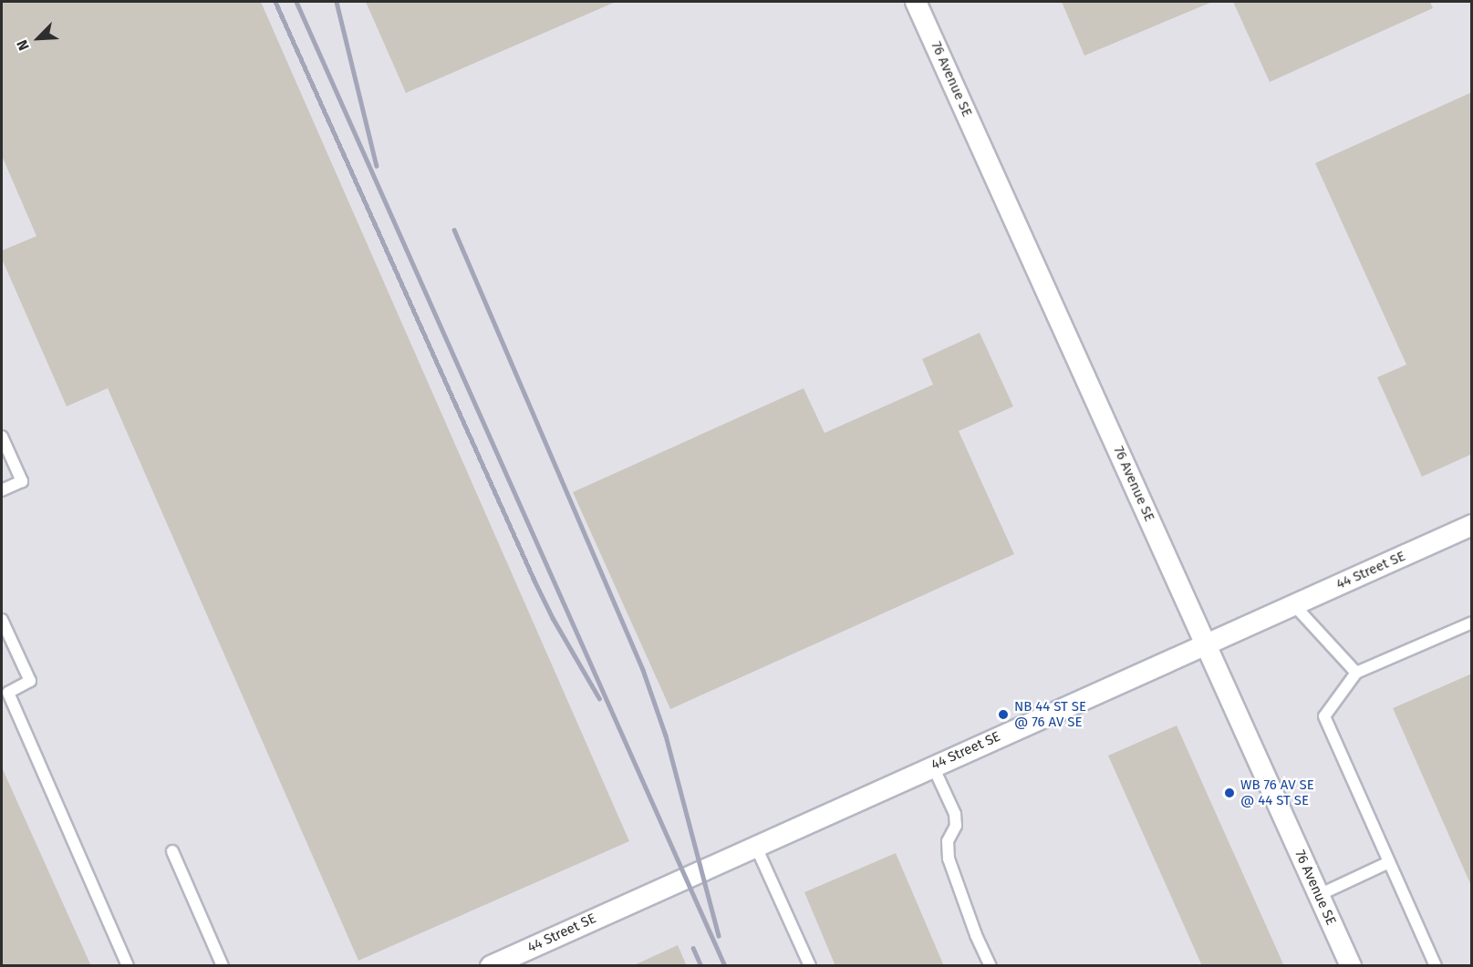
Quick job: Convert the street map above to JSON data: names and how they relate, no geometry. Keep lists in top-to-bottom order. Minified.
{"streets":{"street":["76 Avenue SE","44 Street SE"]},"crossings":[["76 Avenue SE","44 Street SE"]],"places":["NB 44 ST SE @ 76 AV SE","WB 76 AV SE @ 44 ST SE"],"north":"bottom left"}
